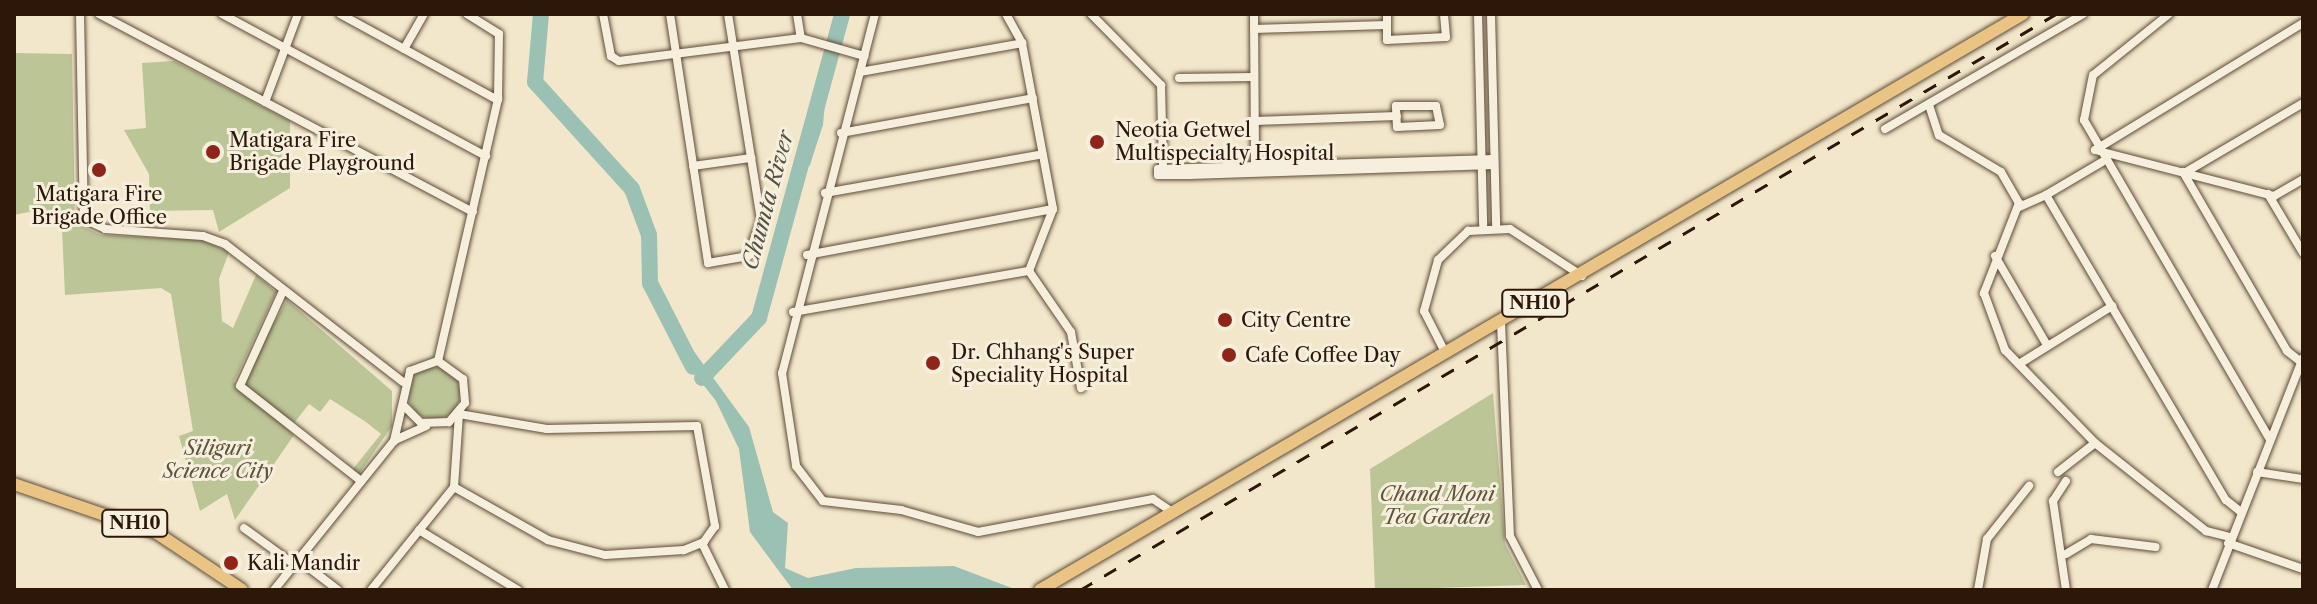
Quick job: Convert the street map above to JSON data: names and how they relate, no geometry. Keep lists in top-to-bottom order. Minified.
{"streets":{"highway":["NH10"]},"water":["Chumta River"],"parks":["Siliguri Science City","Chand Moni Tea Garden"],"places":["Neotia Getwel Multispecialty Hospital","Matigara Fire Brigade Playground","Matigara Fire Brigade Office","City Centre","Cafe Coffee Day","Dr. Chhang's Super Speciality Hospital","Kali Mandir"]}
